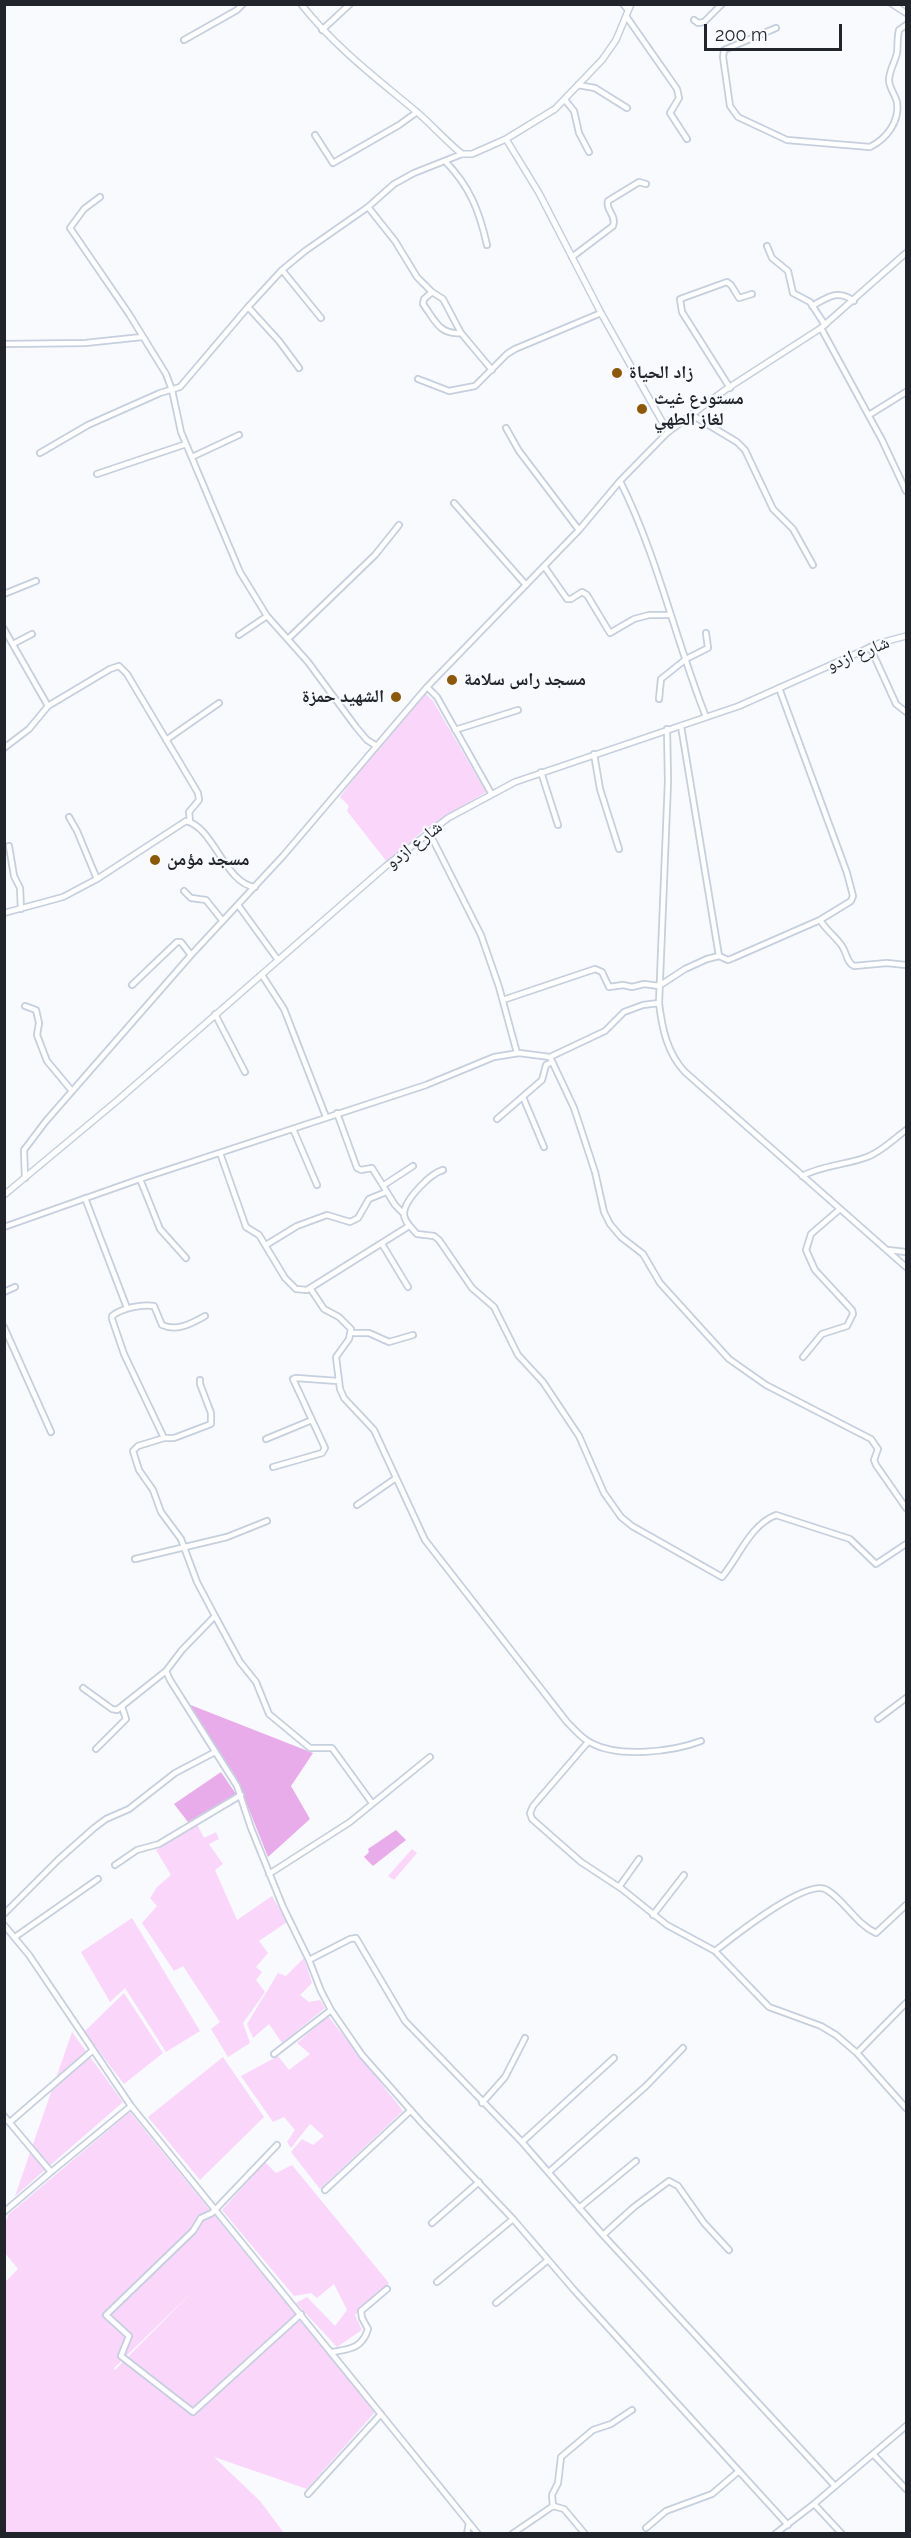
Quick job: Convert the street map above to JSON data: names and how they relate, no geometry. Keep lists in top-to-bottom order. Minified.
{"streets":{"street":["شارع ازدو"]},"places":["زاد الحياة","مستودع غيث لغاز الطهي","مسجد راس سلامة","الشهيد حمزة","مسجد مؤمن"],"scale_bar":"200 m"}
